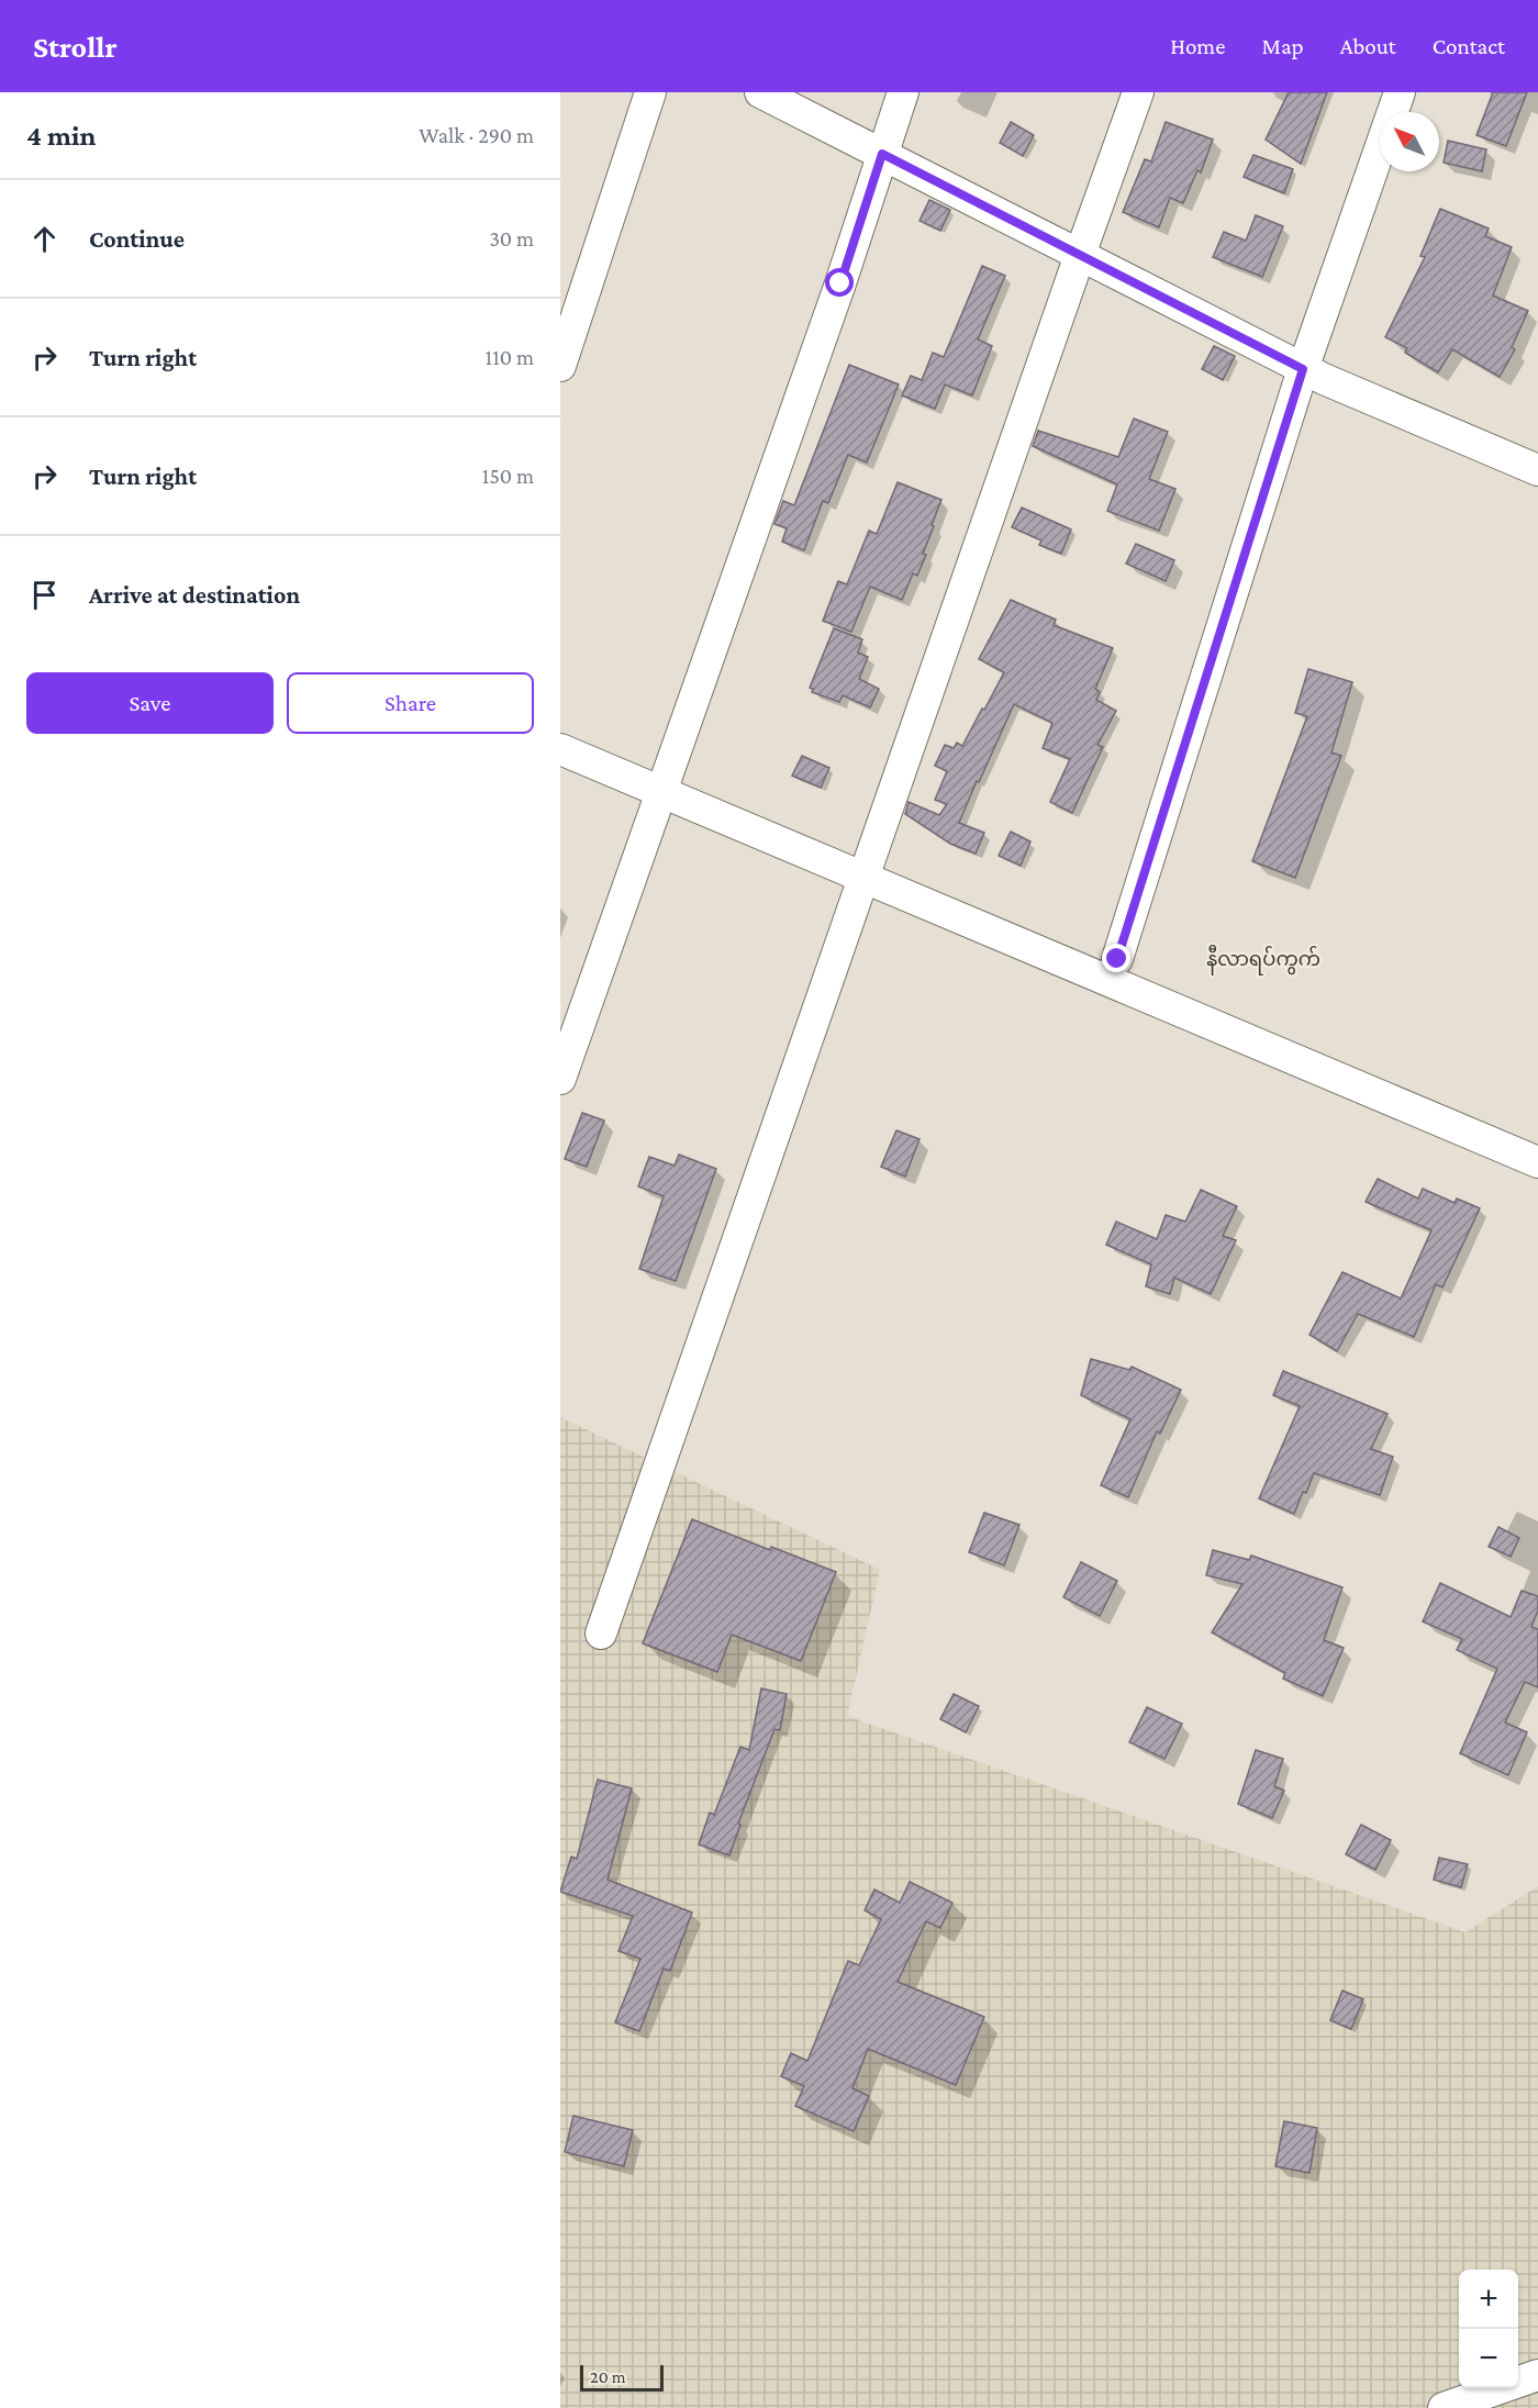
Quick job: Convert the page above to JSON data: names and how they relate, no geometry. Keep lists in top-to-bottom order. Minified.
{"districts":["နီလာရပ်ကွက်"],"scale_bar":"20 m","north":"top left","page":{"header":"Strollr","nav":["Home","Map","About","Contact"],"heading":["4 min","Walk · 290 m"],"list":[["Continue","30 m"],["Turn right","110 m"],["Turn right","150 m"],"Arrive at destination"],"buttons":["Save","Share"],"map_buttons":["+","−"],"scale":"20 m"}}
